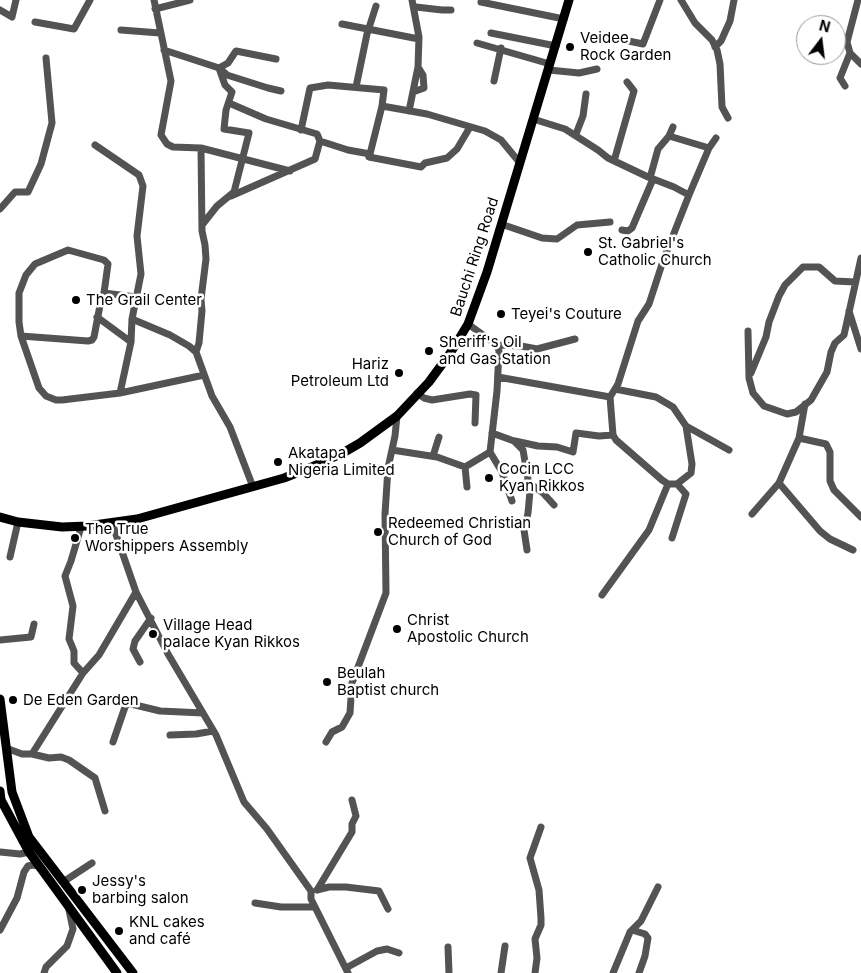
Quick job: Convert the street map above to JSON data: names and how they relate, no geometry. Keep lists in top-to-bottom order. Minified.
{"streets":{"main road":["Bauchi Ring Road"]},"places":["Veidee Rock Garden","St. Gabriel's Catholic Church","The Grail Center","Teyei's Couture","Sheriff's Oil and Gas Station","Hariz Petroleum Ltd","Akatapa Nigeria Limited","Cocin LCC Kyan Rikkos","Redeemed Christian Church of God","The True Worshippers Assembly","Christ Apostolic Church","Village Head palace Kyan Rikkos","Beulah Baptist church","De Eden Garden","Jessy's barbing salon","KNL cakes and café"],"north":"top"}
